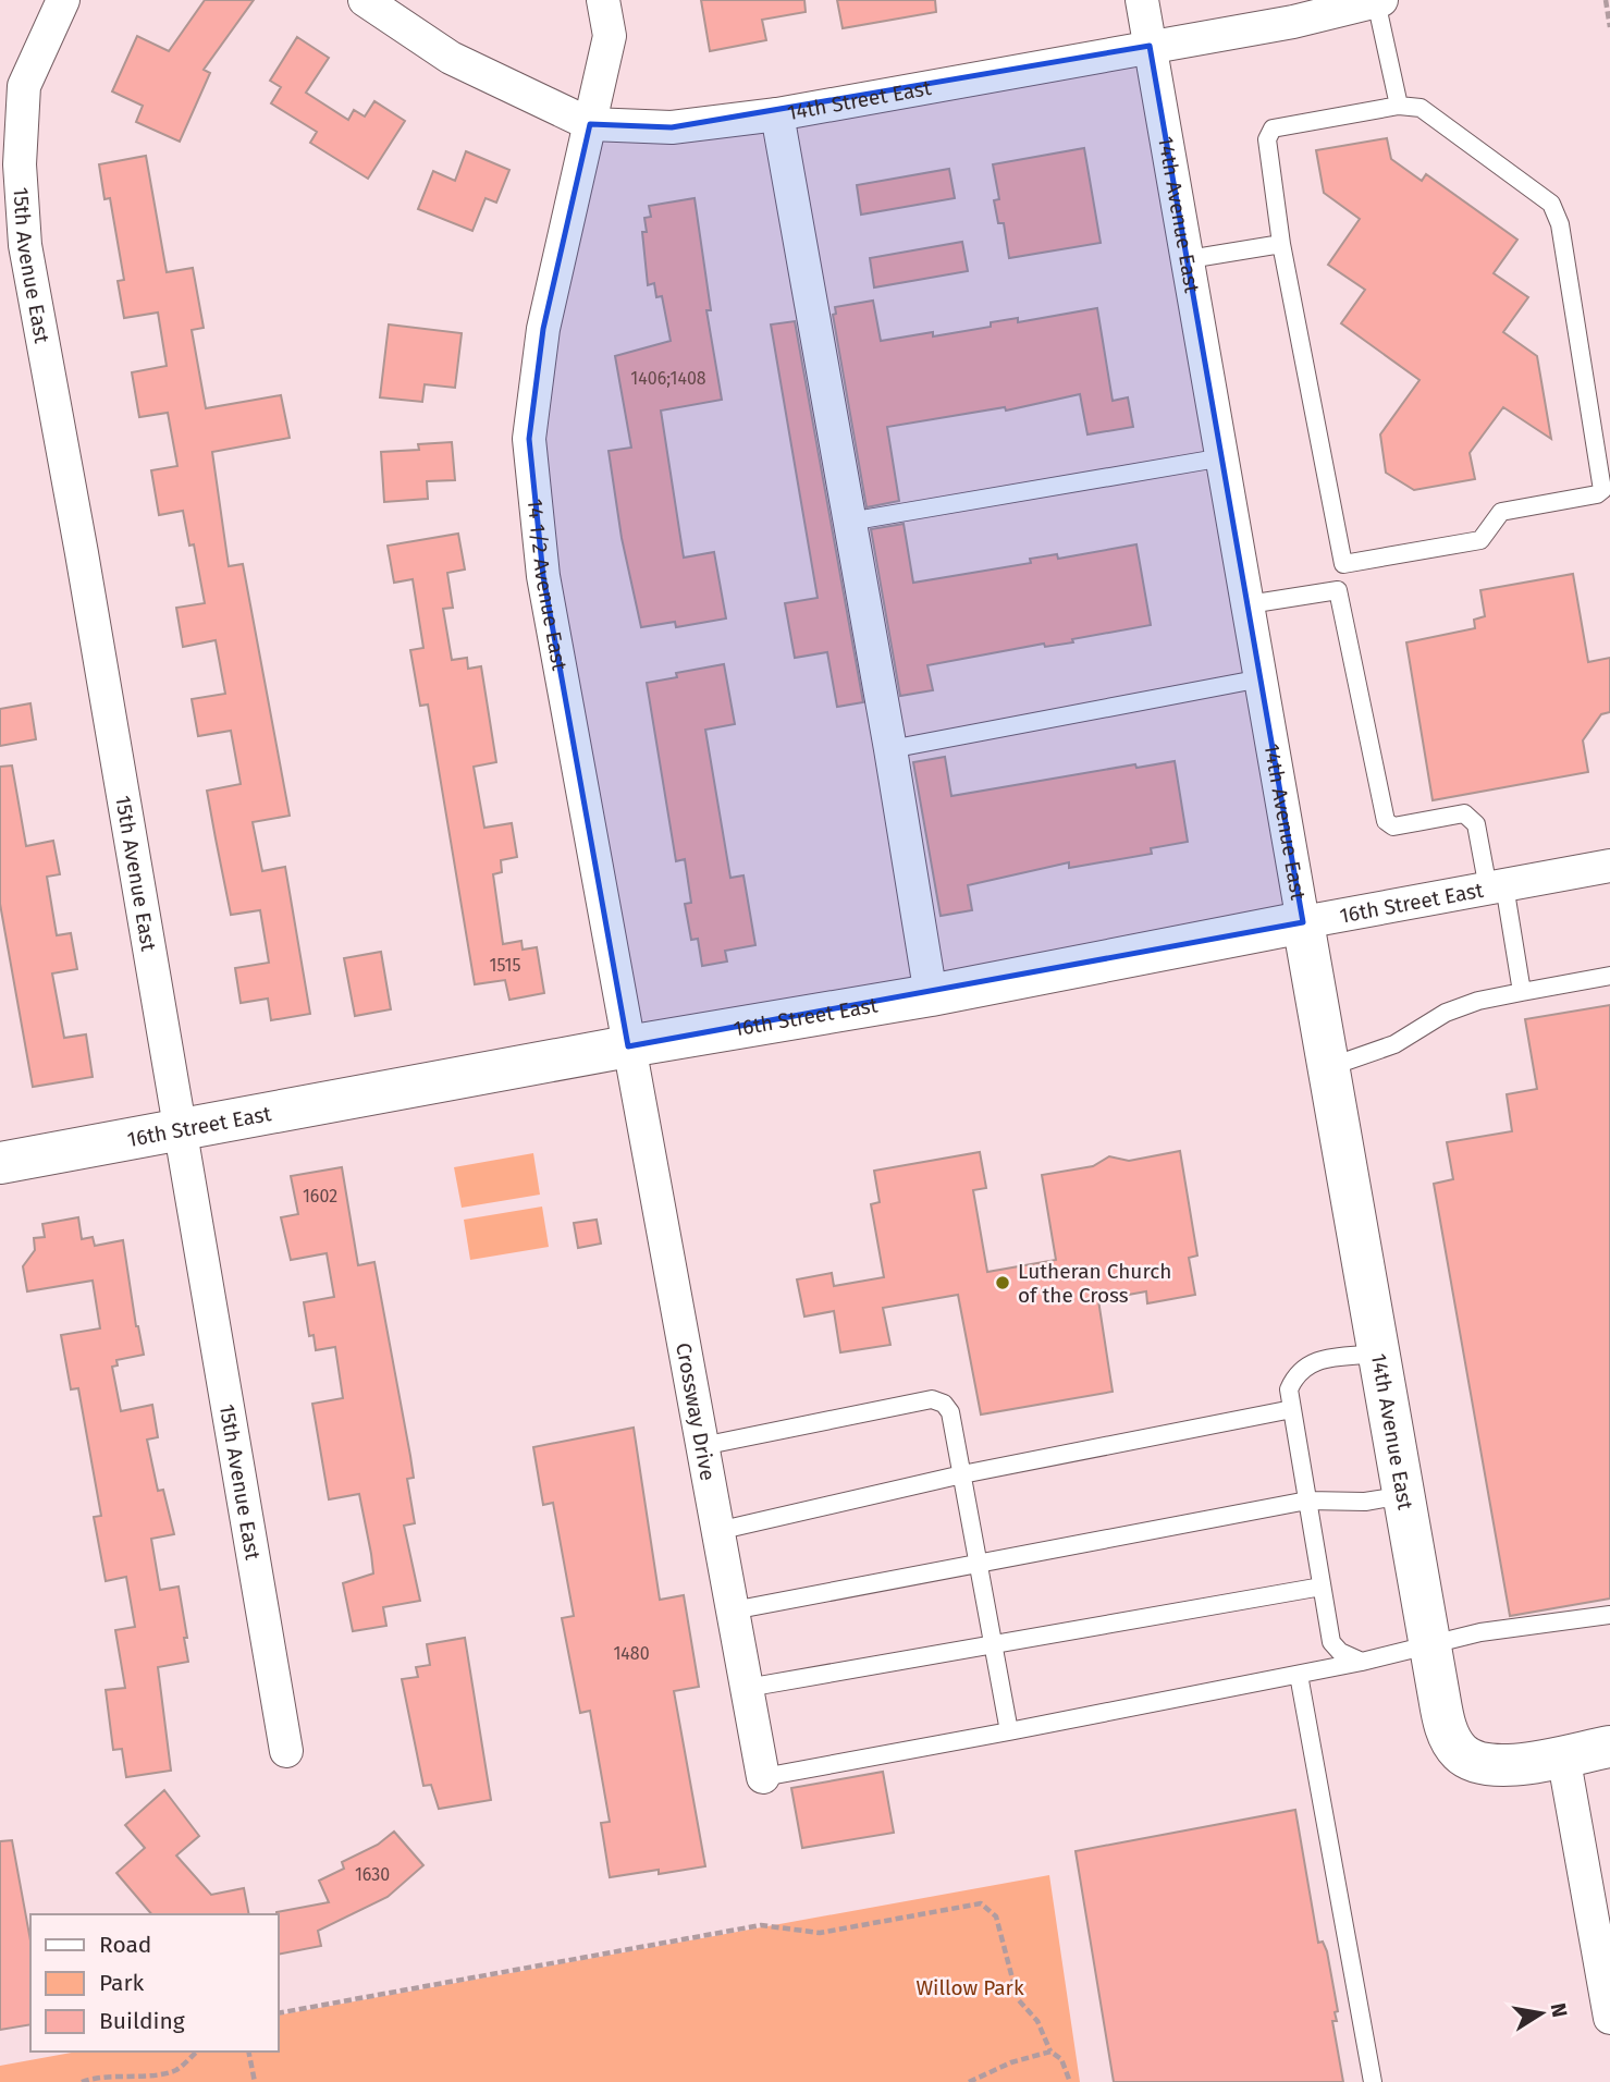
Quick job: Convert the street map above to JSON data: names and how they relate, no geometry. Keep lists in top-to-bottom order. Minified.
{"streets":{"street":["14th Street East","14th Avenue East","15th Avenue East","14 1/2 Avenue East","16th Street East","Crossway Drive"]},"crossings":[["14th Street East","14th Avenue East"],["14th Street East","14 1/2 Avenue East"],["14th Avenue East","16th Street East"],["15th Avenue East","16th Street East"],["14 1/2 Avenue East","16th Street East"],["14 1/2 Avenue East","Crossway Drive"],["16th Street East","Crossway Drive"]],"parks":["Willow Park"],"places":["Lutheran Church of the Cross"],"house_numbers":["1406;1408","1515","1602","1480","1630"],"legend":["Road","Park","Building"],"north":"right"}
